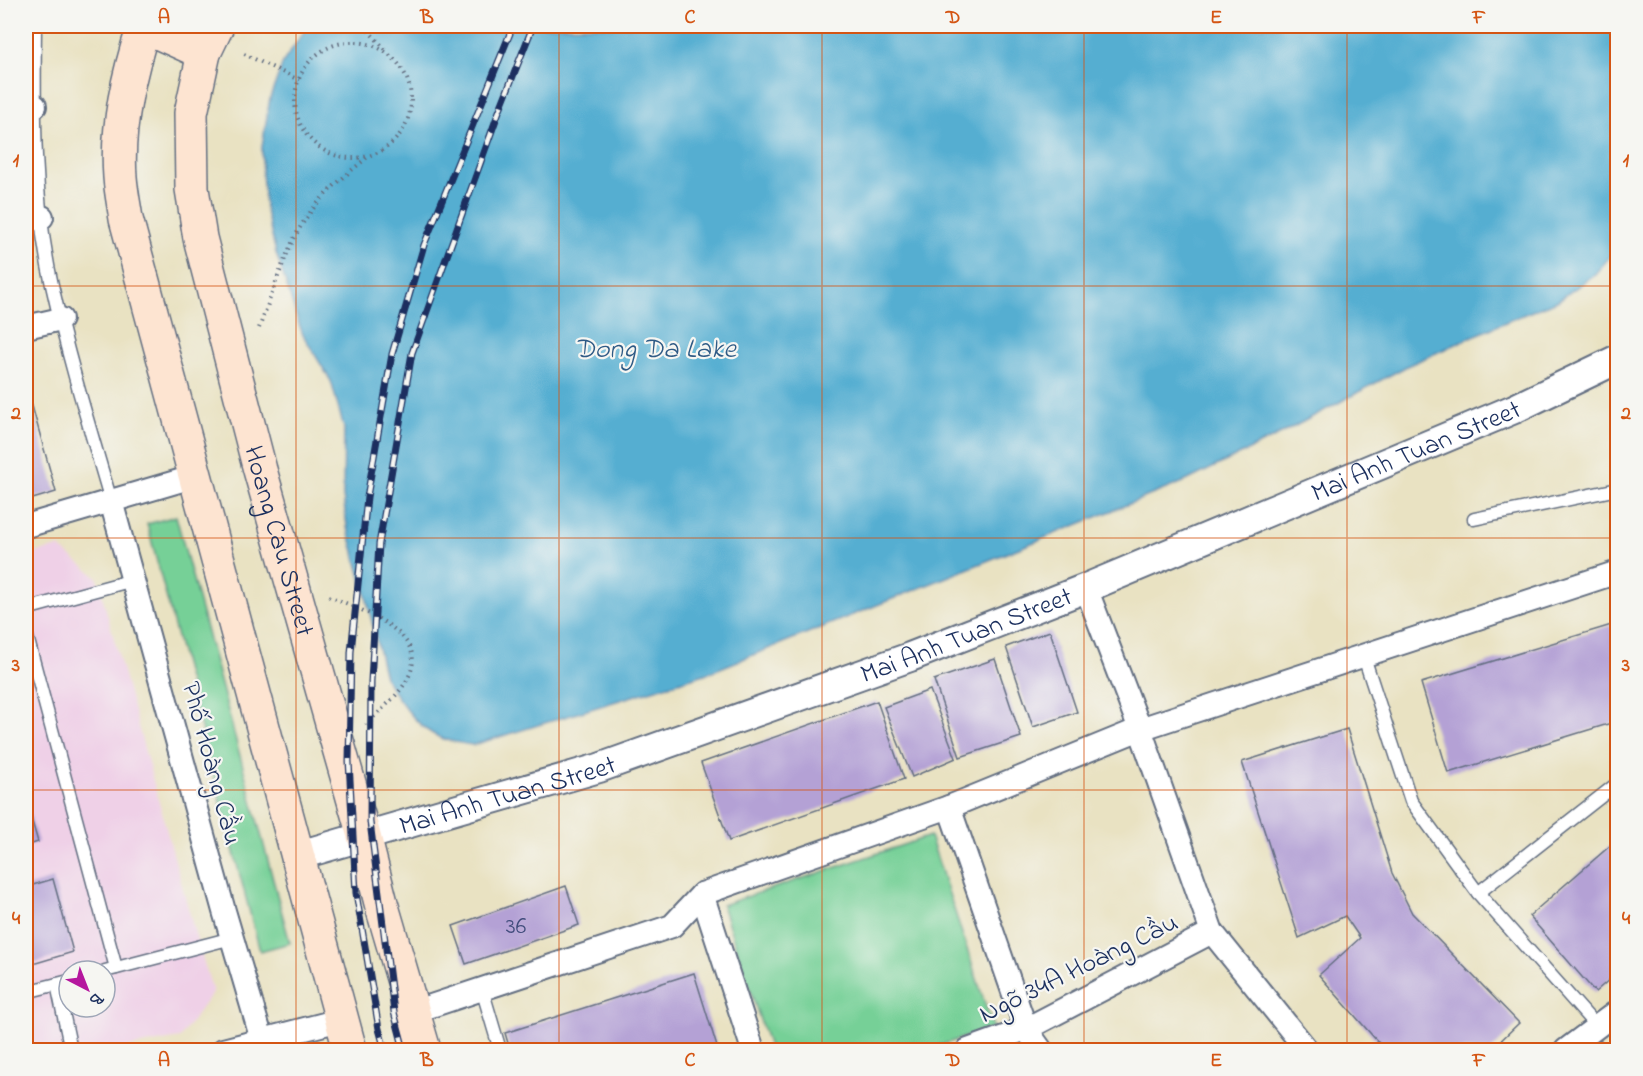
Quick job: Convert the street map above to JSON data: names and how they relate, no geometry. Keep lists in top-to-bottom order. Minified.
{"streets":{"main road":["Hoang Cau Street"],"street":["Mai Anh Tuan Street","Phố Hoàng Cầu","Ngõ 34A Hoàng Cầu"]},"crossings":[["Mai Anh Tuan Street","Hoang Cau Street"]],"water":["Dong Da Lake"],"house_numbers":["36"],"north":"bottom right","grid":{"columns":["A","B","C","D","E","F"],"rows":["1","2","3","4"]}}
